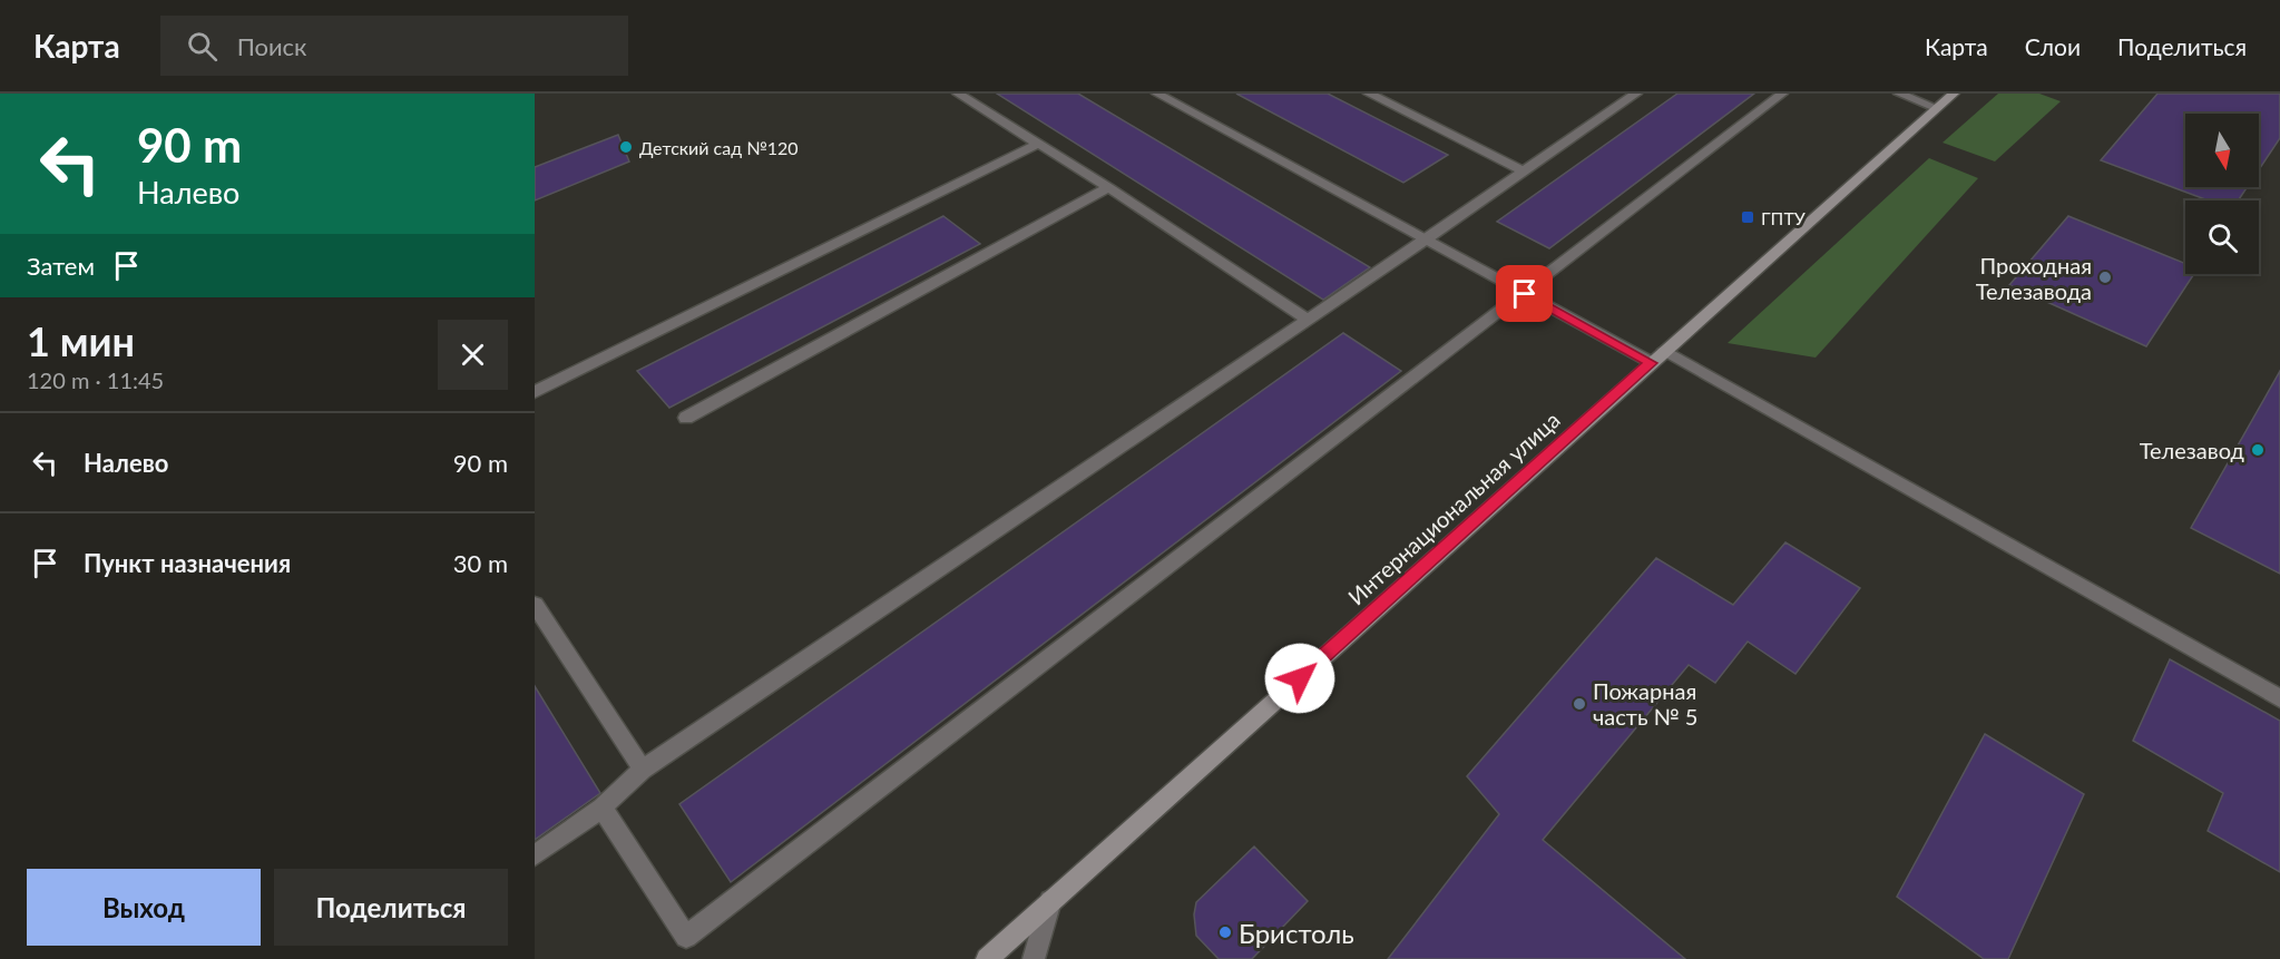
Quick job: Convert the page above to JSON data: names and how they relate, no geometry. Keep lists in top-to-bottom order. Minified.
{"streets":{"street":["Интернациональная улица"]},"places":{"other":["Детский сад №120","Проходная Телезавода","Телезавод","Пожарная часть № 5","Бристоль"],"transit":["ГПТУ"]},"north":"bottom","page":{"header":"Карта","search":"Поиск","nav":["Карта","Слои","Поделиться"],"turn":["90 m","Налево"],"then":"Затем","heading":["1 мин","120 m · 11:45"],"list":[{"name":"Налево","value":"90 m"},{"name":"Пункт назначения","value":"30 m"}],"buttons":["Выход","Поделиться"]}}
